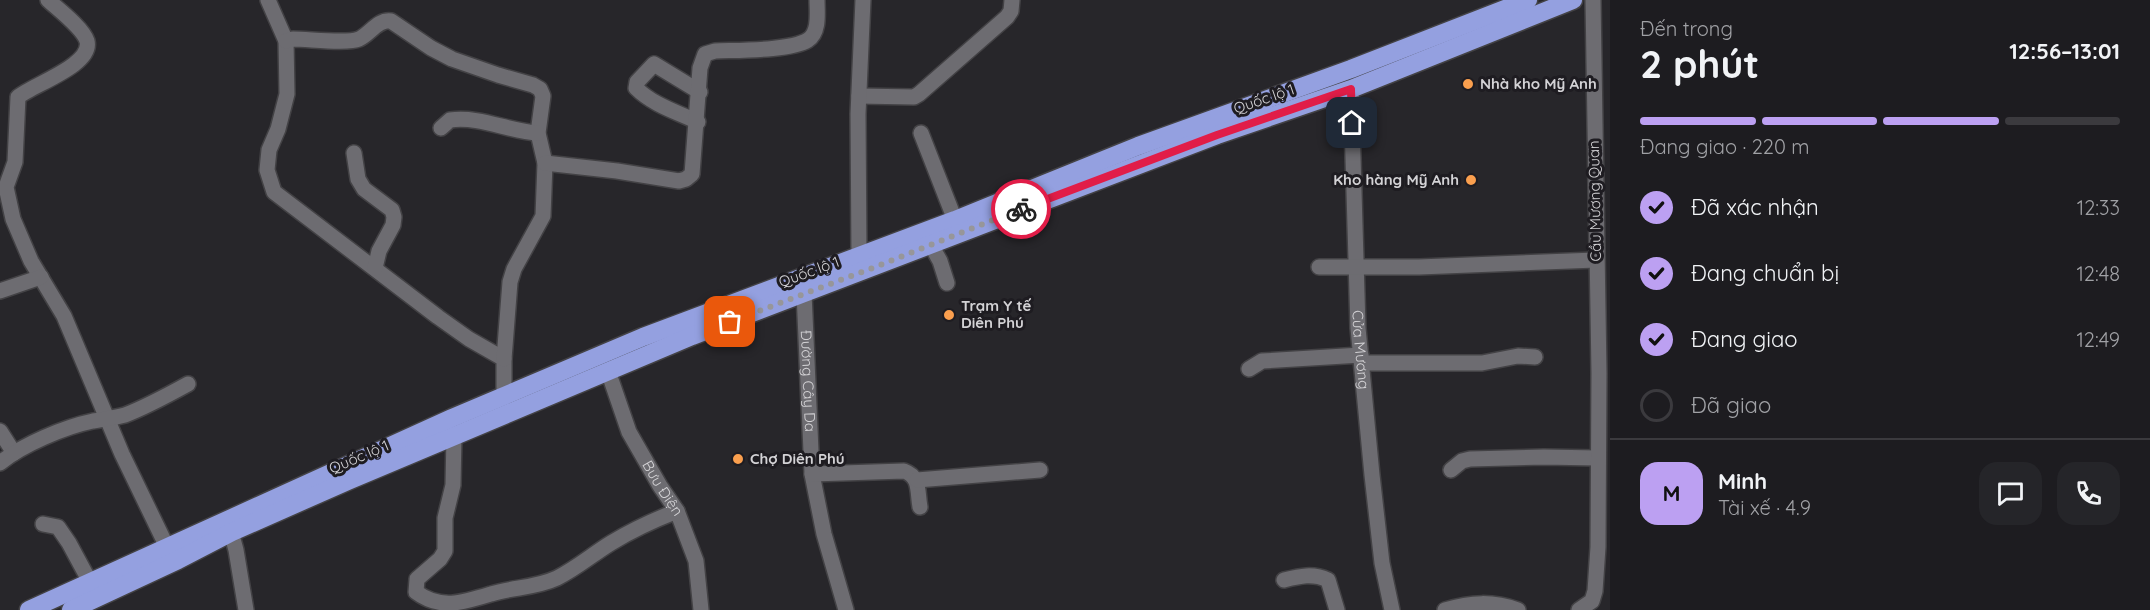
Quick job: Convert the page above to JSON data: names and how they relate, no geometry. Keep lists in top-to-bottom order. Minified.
{"streets":{"highway":["Quốc lộ 1"],"street":["Cầu Mương Quan","Cửa Mương","Đường Cây Da","Bưu Điện"]},"crossings":[["Quốc lộ 1","Cửa Mương"],["Quốc lộ 1","Đường Cây Da"],["Quốc lộ 1","Bưu Điện"]],"places":["Nhà kho Mỹ Anh","Kho hàng Mỹ Anh","Trạm Y tế Diên Phú","Chợ Diên Phú"],"page":{"heading":["2 phút","Đến trong","12:56–13:01"],"panel":["Minh","Tài xế · 4.9"],"bar":"Đang giao · 220 m","list":[["Đã xác nhận","12:33"],["Đang chuẩn bị","12:48"],["Đang giao","12:49"],"Đã giao"],"round":"M"}}
